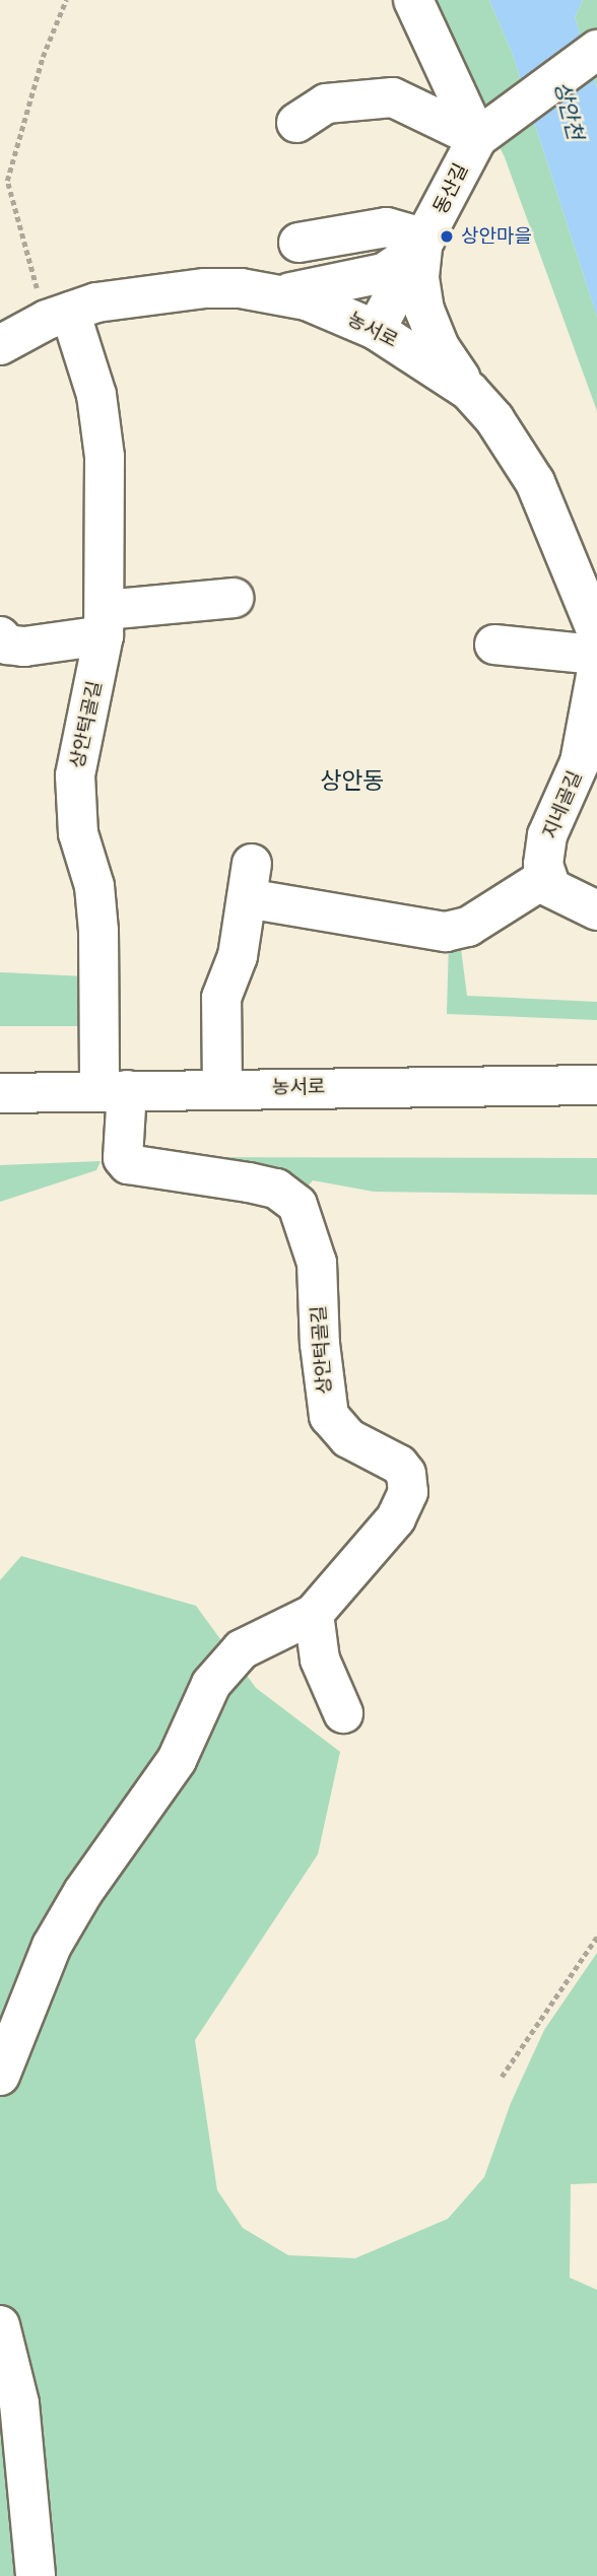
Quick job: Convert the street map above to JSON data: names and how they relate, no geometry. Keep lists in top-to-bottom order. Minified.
{"streets":{"street":["동산길","농서로","상안턱골길","지네골길"]},"crossings":[["동산길","농서로"],["농서로","상안턱골길"]],"districts":["상안동"],"water":["상안천"],"places":["상안마을"]}
